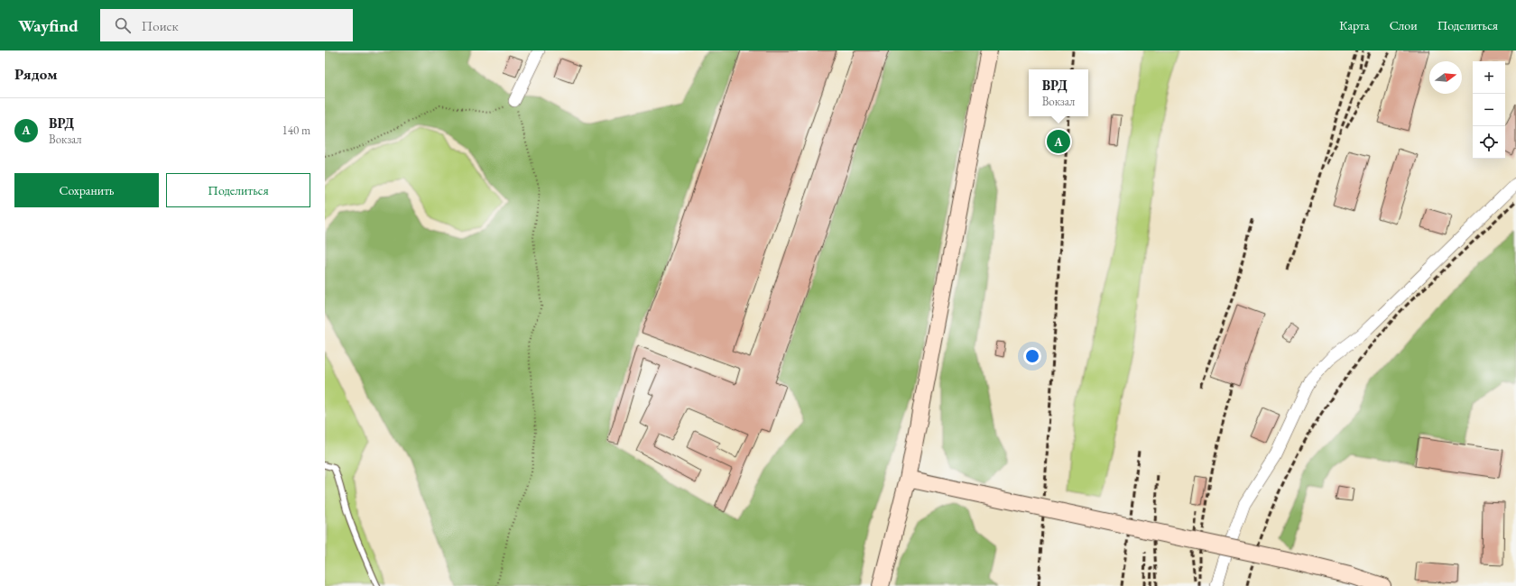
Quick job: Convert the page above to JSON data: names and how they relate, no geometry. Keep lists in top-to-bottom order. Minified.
{"north":"right","page":{"header":"Wayfind","search":"Поиск","nav":["Карта","Слои","Поделиться"],"heading":"Рядом","map_buttons":["+","−"],"popup":["ВРД","Вокзал"],"list":[{"mark":"A","name":"ВРД","note":"Вокзал","value":"140 m"}],"pins":"A","buttons":["Сохранить","Поделиться"]}}
